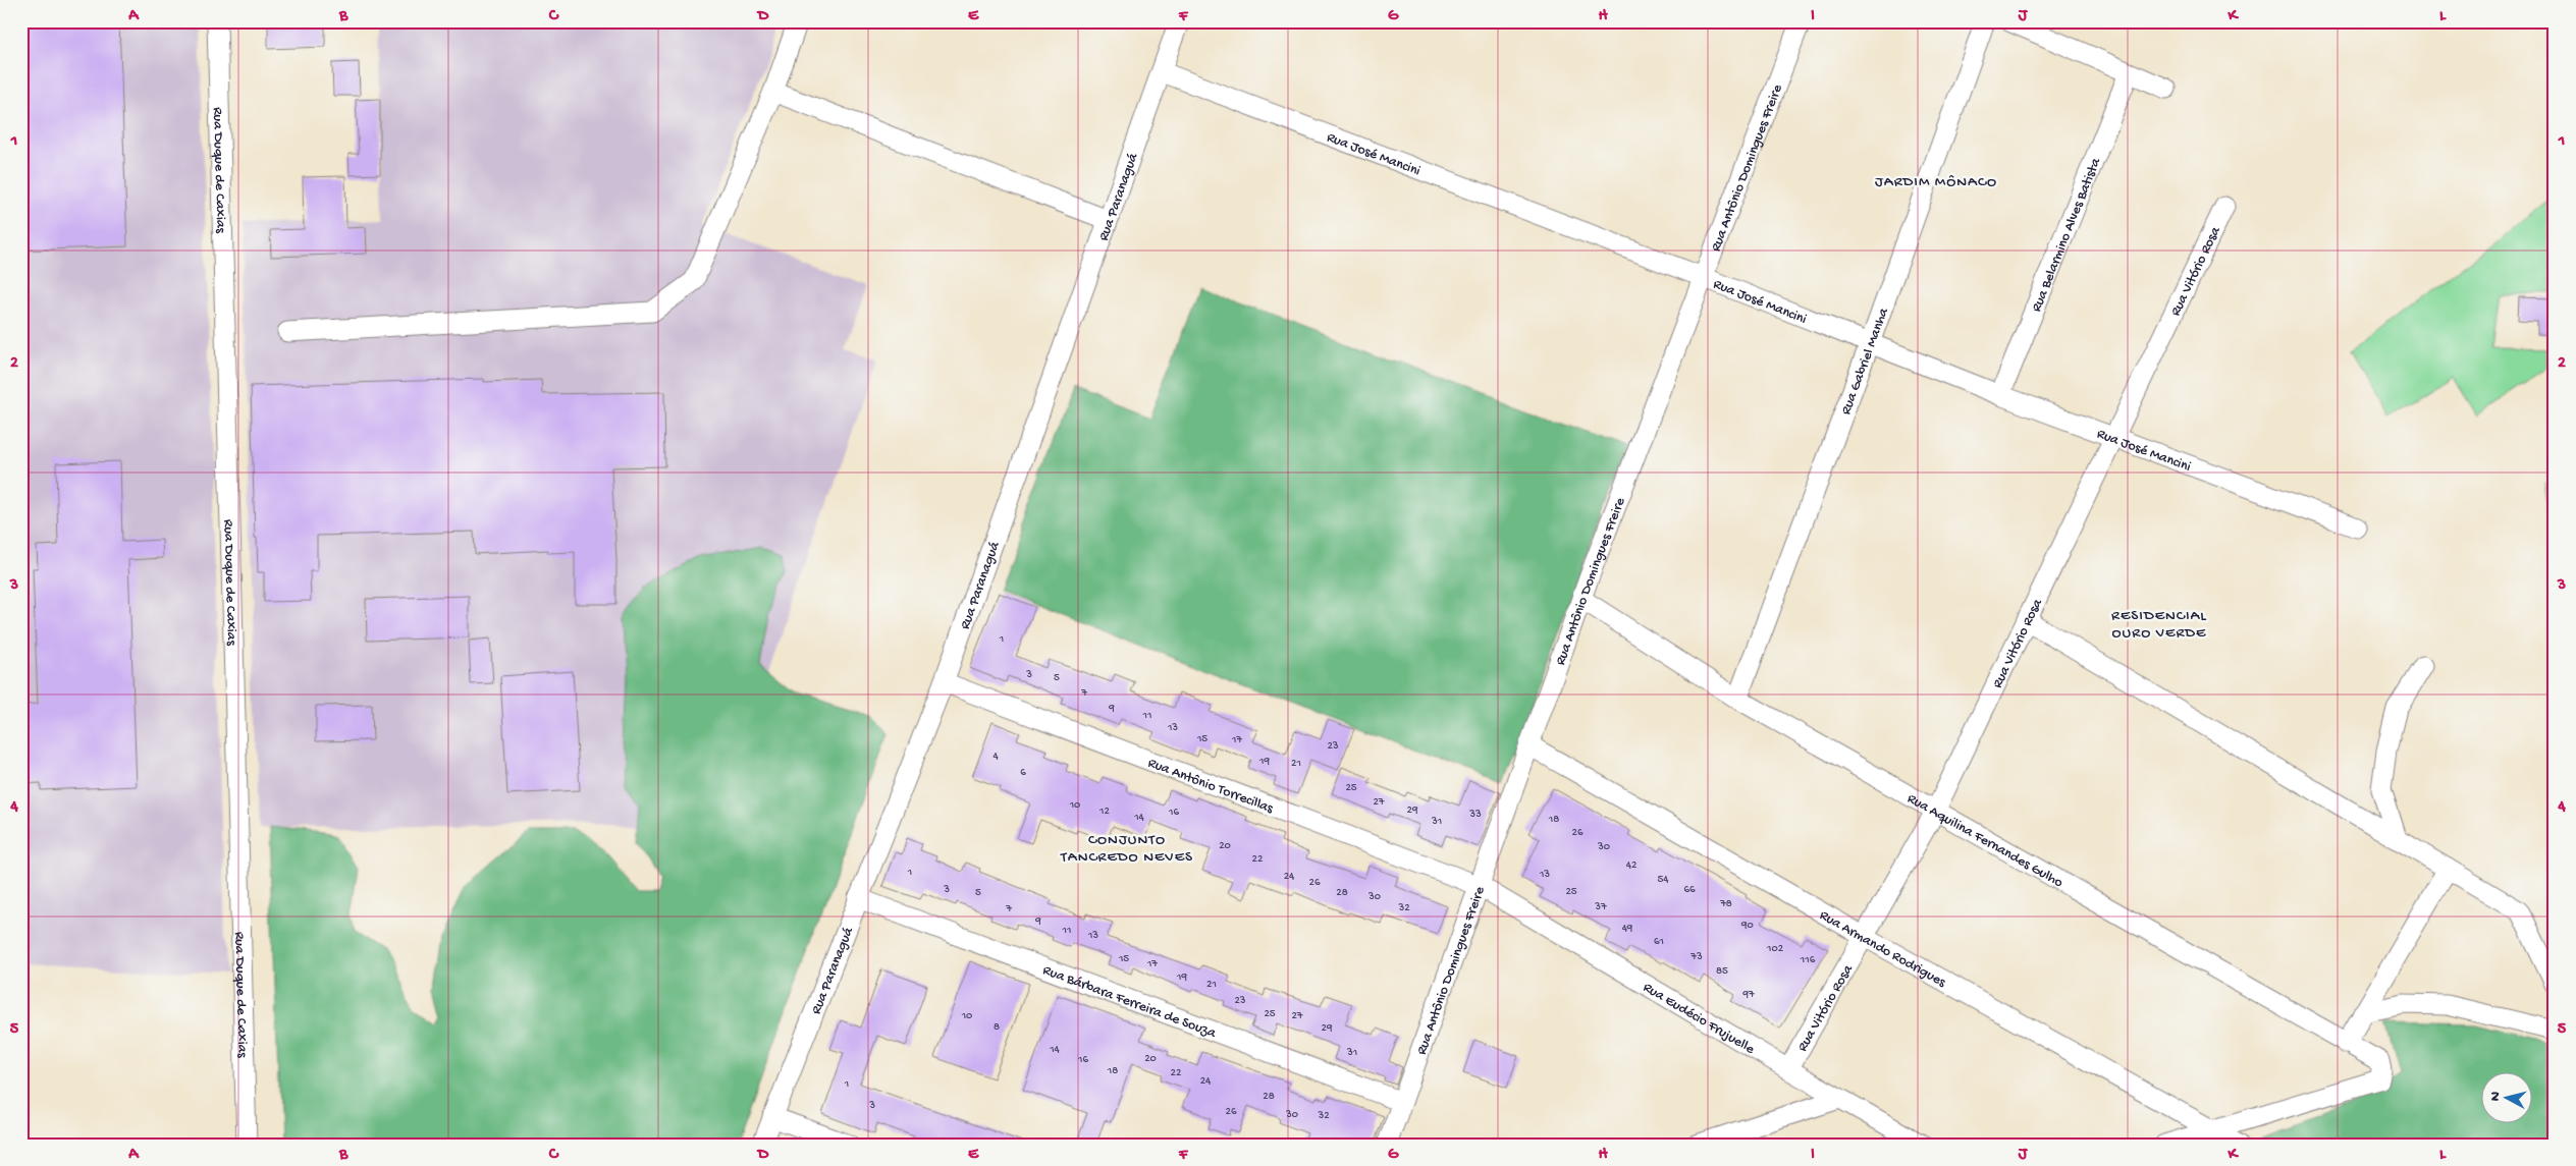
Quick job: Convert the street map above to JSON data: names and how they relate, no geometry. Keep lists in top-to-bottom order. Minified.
{"streets":{"street":["Rua José Mancini","Rua Antônio Domingues Freire","Rua Duque de Caxias","Rua Paranaguá","Rua Belarmino Alves Batista","Rua Vitório Rosa","Rua Gabriel Manha","Rua Antônio Torrecillas","Rua Aquilina Fernandes Gulho","Rua Armando Rodrigues","Rua Bárbara Ferreira de Souza","Rua Eudécio Frujuelle"]},"crossings":[["Rua José Mancini","Rua Antônio Domingues Freire"],["Rua José Mancini","Rua Paranaguá"],["Rua José Mancini","Rua Belarmino Alves Batista"],["Rua José Mancini","Rua Vitório Rosa"],["Rua José Mancini","Rua Gabriel Manha"],["Rua Antônio Domingues Freire","Rua Antônio Torrecillas"],["Rua Antônio Domingues Freire","Rua Aquilina Fernandes Gulho"],["Rua Antônio Domingues Freire","Rua Armando Rodrigues"],["Rua Antônio Domingues Freire","Rua Bárbara Ferreira de Souza"],["Rua Antônio Domingues Freire","Rua Eudécio Frujuelle"],["Rua Paranaguá","Rua Antônio Torrecillas"],["Rua Paranaguá","Rua Bárbara Ferreira de Souza"],["Rua Vitório Rosa","Rua Aquilina Fernandes Gulho"],["Rua Vitório Rosa","Rua Armando Rodrigues"],["Rua Vitório Rosa","Rua Eudécio Frujuelle"],["Rua Gabriel Manha","Rua Aquilina Fernandes Gulho"],["Rua Antônio Torrecillas","Rua Eudécio Frujuelle"],["Rua Aquilina Fernandes Gulho","Rua Armando Rodrigues"]],"districts":["JARDIM MÔNACO","RESIDENCIAL OURO VERDE","CONJUNTO TANCREDO NEVES"],"house_numbers":["1","3","5","7","9","11","13","15","17","23","4","19","21","6","25","27","10","29","12","16","33","14","18","31","26","20","30","22","42","1","13","24","54","26","3","66","25","5","28","30","78","37","32","7","9","90","49","11","13","61","102","73","15","116","17","85","19","21","97","23","25","10","27","8","29","14","31","20","16","18","22","24","1","28","3","26","30","32"],"north":"left","grid":{"columns":["A","B","C","D","E","F","G","H","I","J","K","L"],"rows":["1","2","3","4","5"]}}
